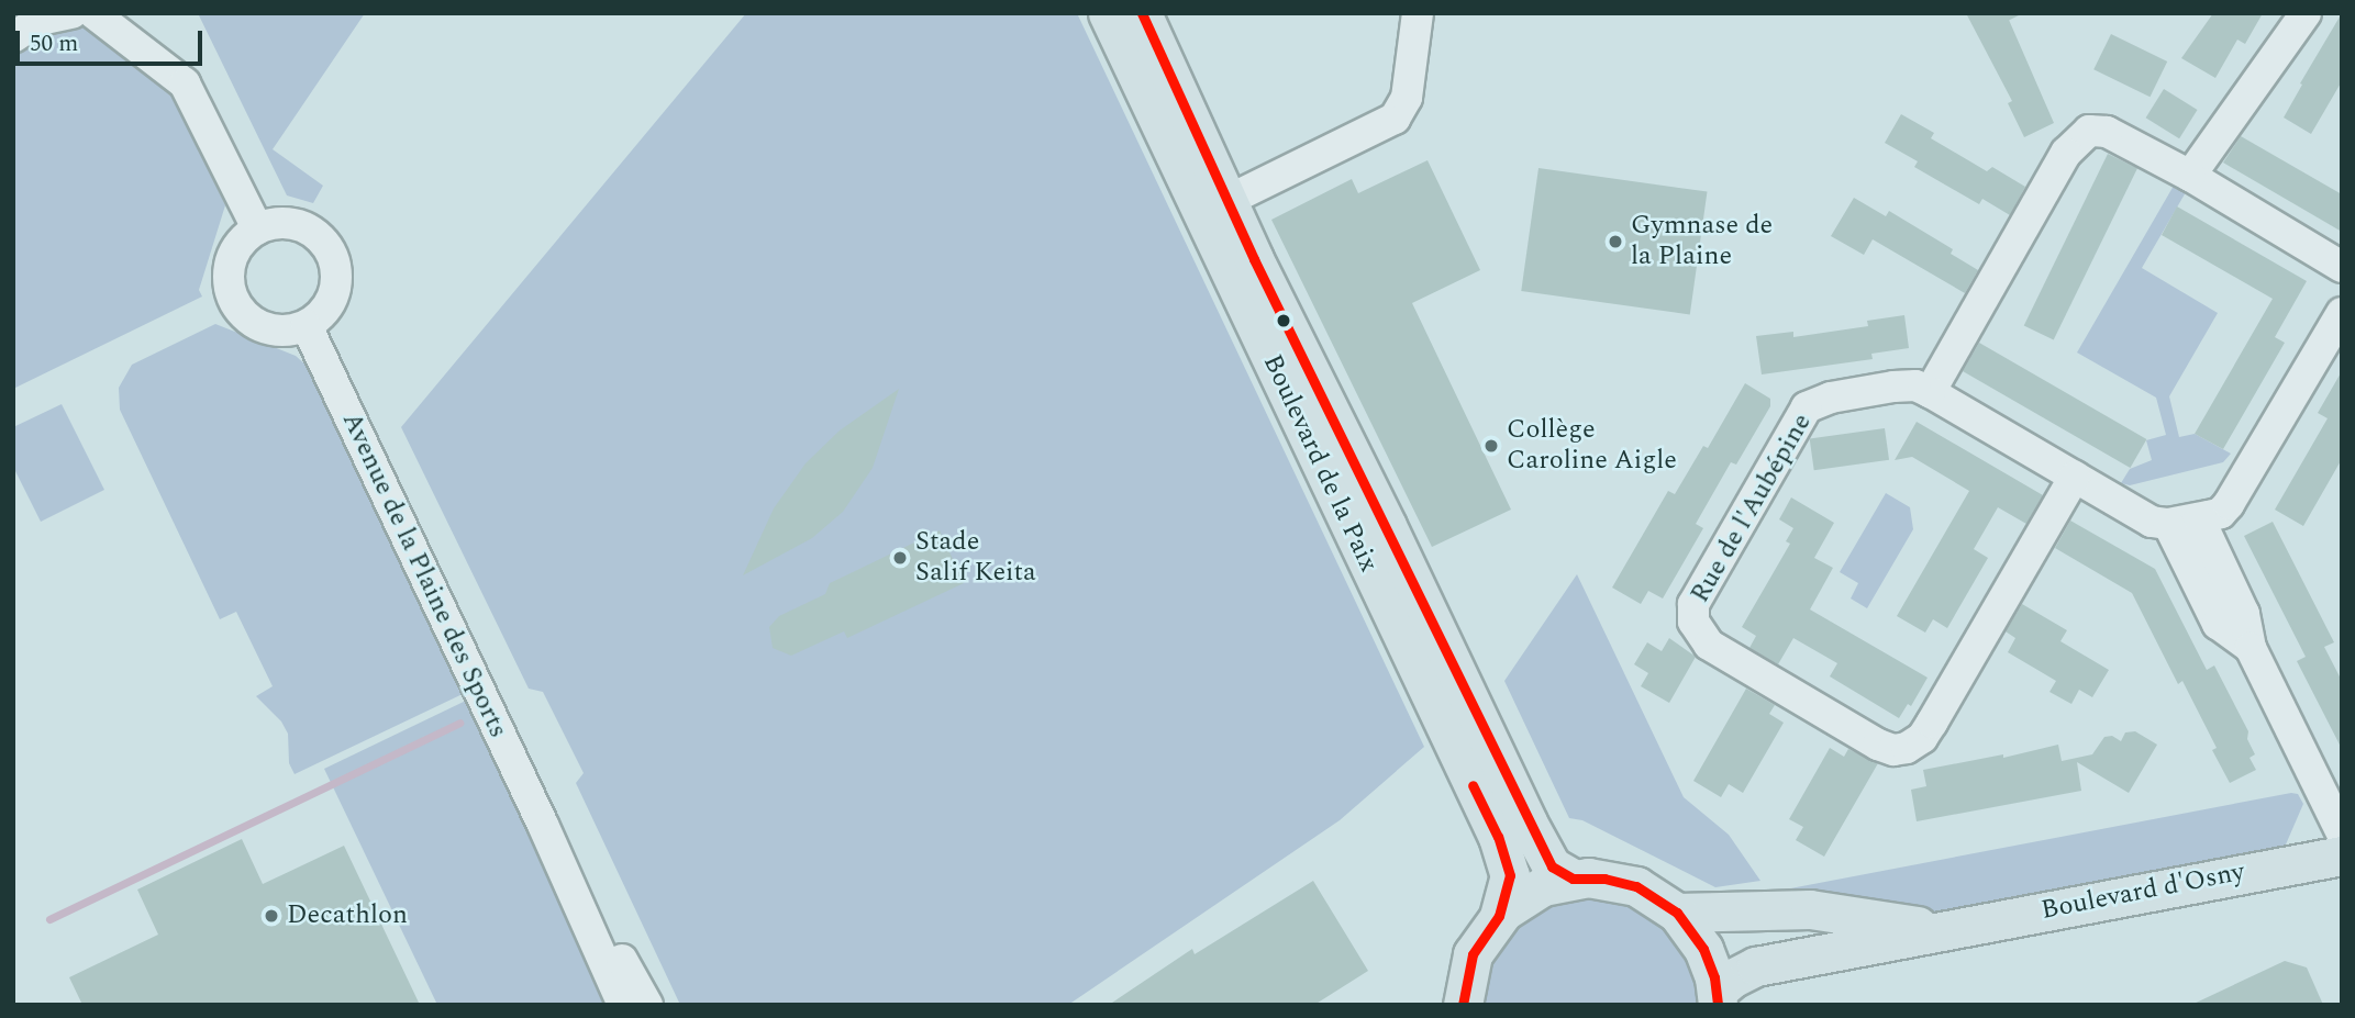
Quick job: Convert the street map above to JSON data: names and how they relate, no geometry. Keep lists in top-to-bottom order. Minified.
{"streets":{"main road":["Boulevard de la Paix","Boulevard d'Osny"],"street":["Rue de l'Aubépine","Avenue de la Plaine des Sports"]},"places":["Gymnase de la Plaine","Collège Caroline Aigle","Stade Salif Keita","Decathlon"],"scale_bar":"50 m"}
